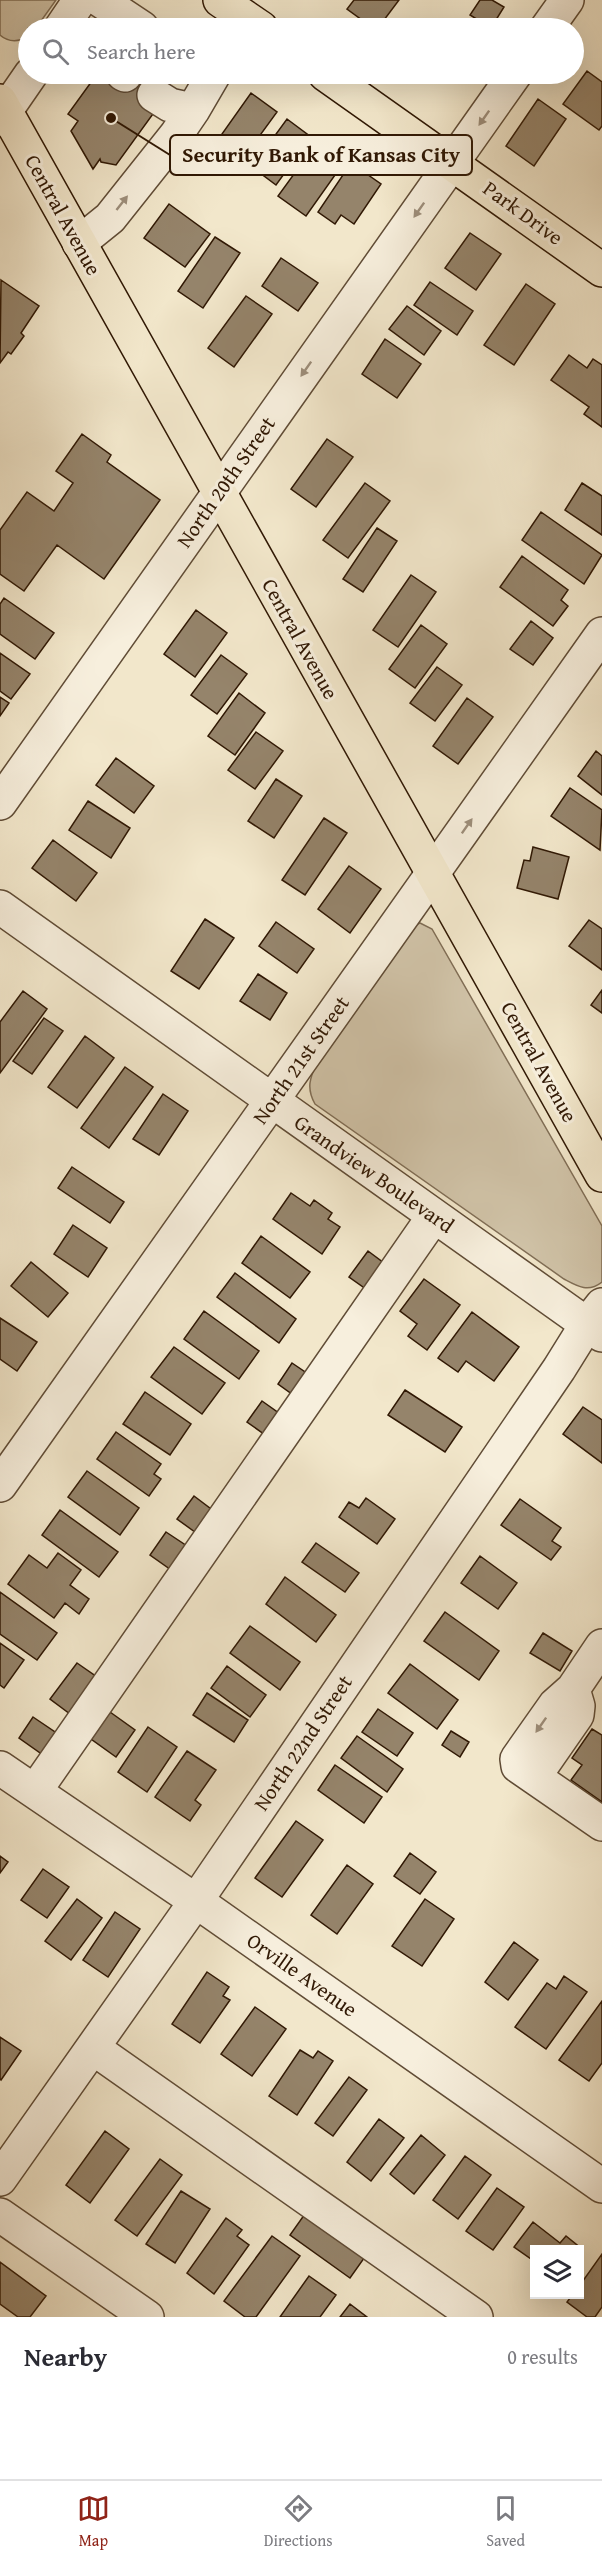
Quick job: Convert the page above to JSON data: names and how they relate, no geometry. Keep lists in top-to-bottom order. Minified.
{"streets":{"main road":["Park Drive","Central Avenue"],"street":["North 20th Street","North 21st Street","Grandview Boulevard","North 22nd Street","Orville Avenue"]},"crossings":[["Park Drive","North 20th Street"],["Central Avenue","North 20th Street"],["Central Avenue","North 21st Street"],["North 21st Street","Grandview Boulevard"],["Grandview Boulevard","North 22nd Street"],["North 22nd Street","Orville Avenue"]],"places":["Security Bank of Kansas City"],"page":{"search":"Search here","heading":["Nearby","0 results"],"nav":["Map","Directions","Saved"]}}
